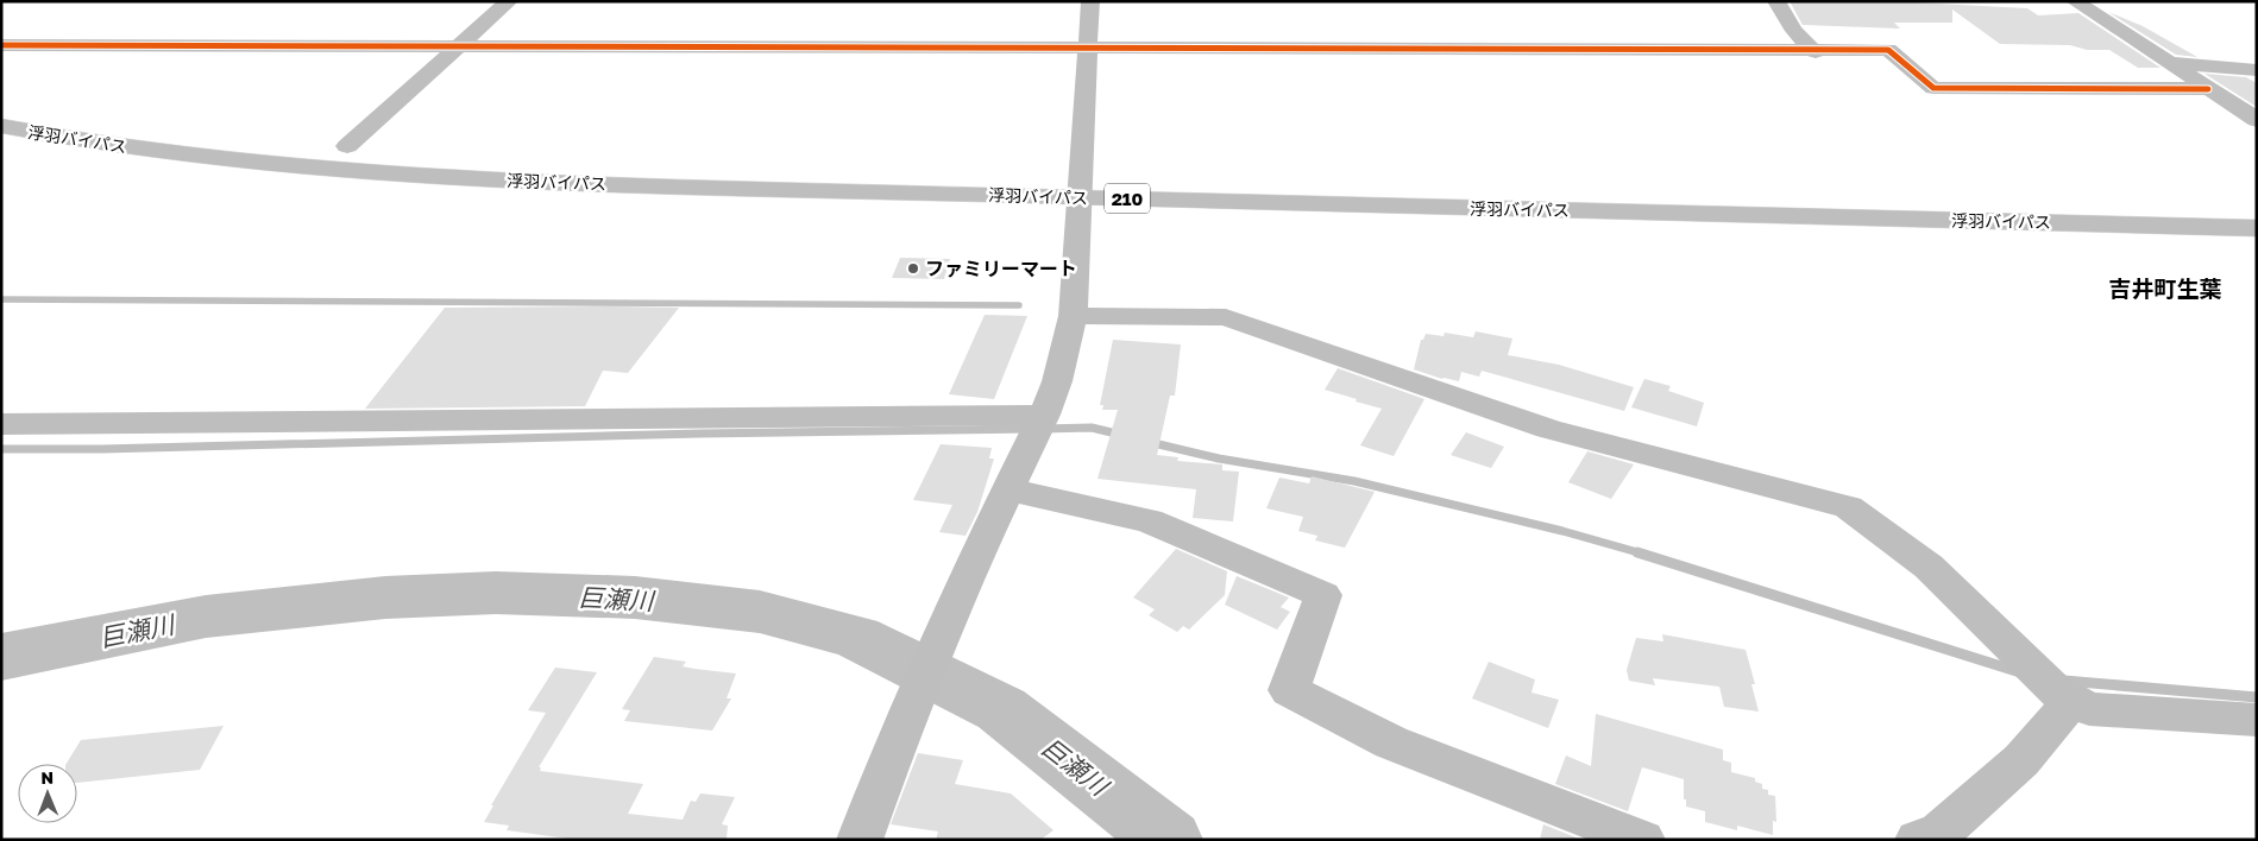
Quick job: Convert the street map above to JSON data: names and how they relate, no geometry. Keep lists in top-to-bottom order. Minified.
{"streets":{"main road":["浮羽バイパス","210"]},"districts":["吉井町生葉"],"water":["巨瀬川"],"places":["ファミリーマート"],"north":"top"}
